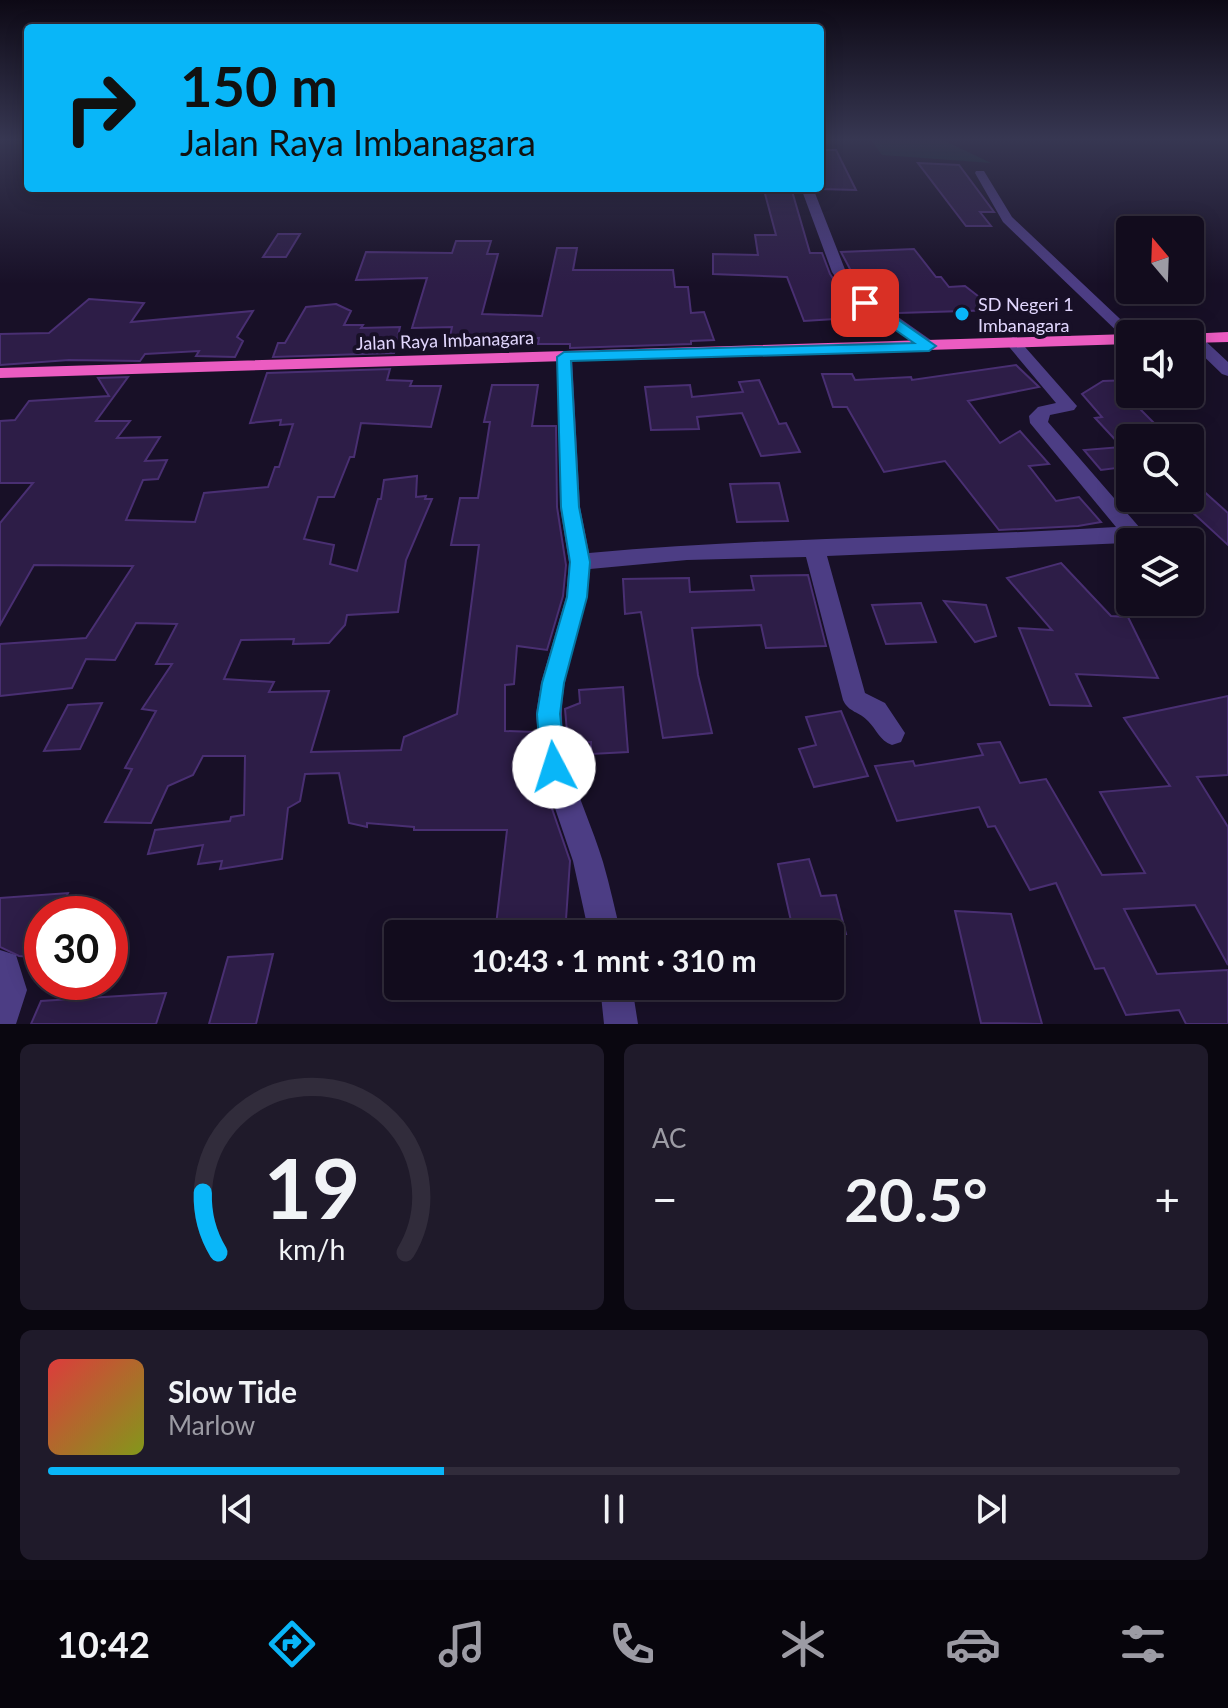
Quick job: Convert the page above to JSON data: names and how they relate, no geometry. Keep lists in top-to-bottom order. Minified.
{"streets":{"highway":["Jalan Raya Imbanagara"]},"places":["SD Negeri 1 Imbanagara"],"north":"top","page":{"turn":["150 m","Jalan Raya Imbanagara"],"limit":"30","trip":"10:43 · 1 mnt · 310 m","tile":"AC","heat":["−","20.5°","+"],"song":["Slow Tide","Marlow"],"tabs":"10:42","gauge":["19","km/h"]}}
